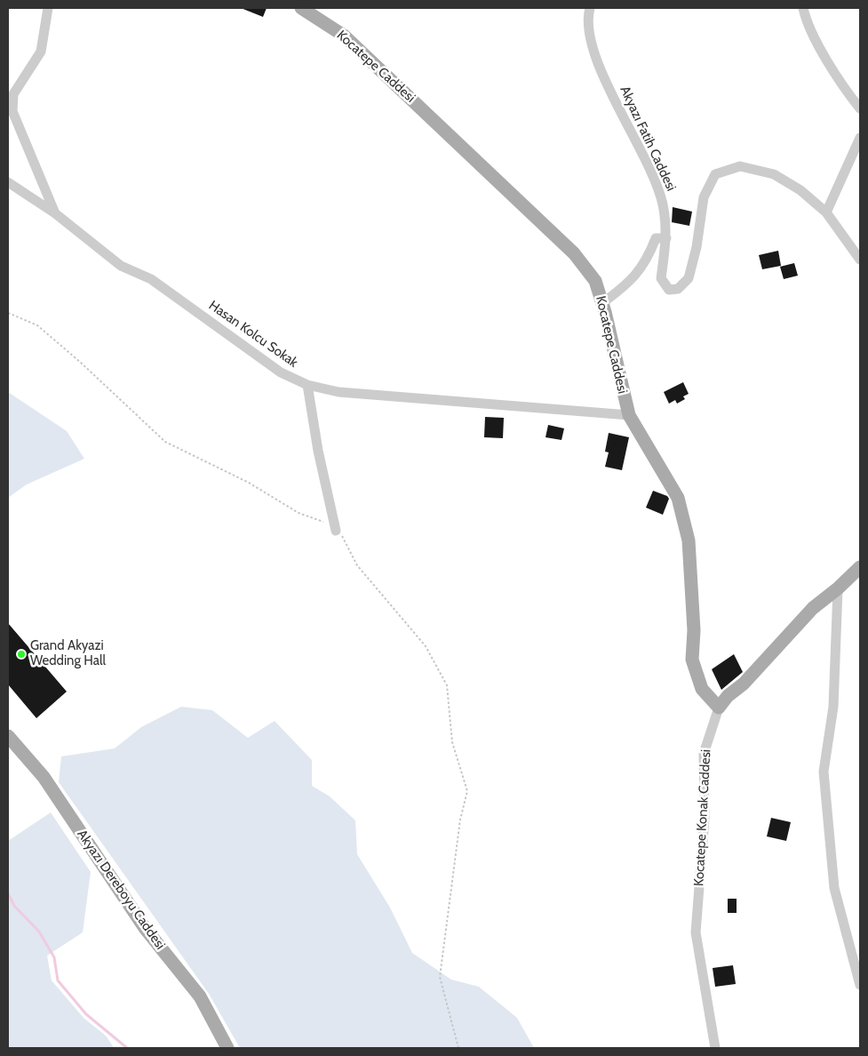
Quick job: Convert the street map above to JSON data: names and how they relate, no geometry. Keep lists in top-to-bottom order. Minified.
{"streets":{"main road":["Kocatepe Caddesi","Kocatepe Konak Caddesi","Akyazı Dereboyu Caddesi"],"street":["Akyazı Fatih Caddesi","Hasan Kolcu Sokak"]},"crossings":[["Kocatepe Caddesi","Hasan Kolcu Sokak"],["Kocatepe Caddesi","Kocatepe Konak Caddesi"]],"places":["Grand Akyazi Wedding Hall"]}
